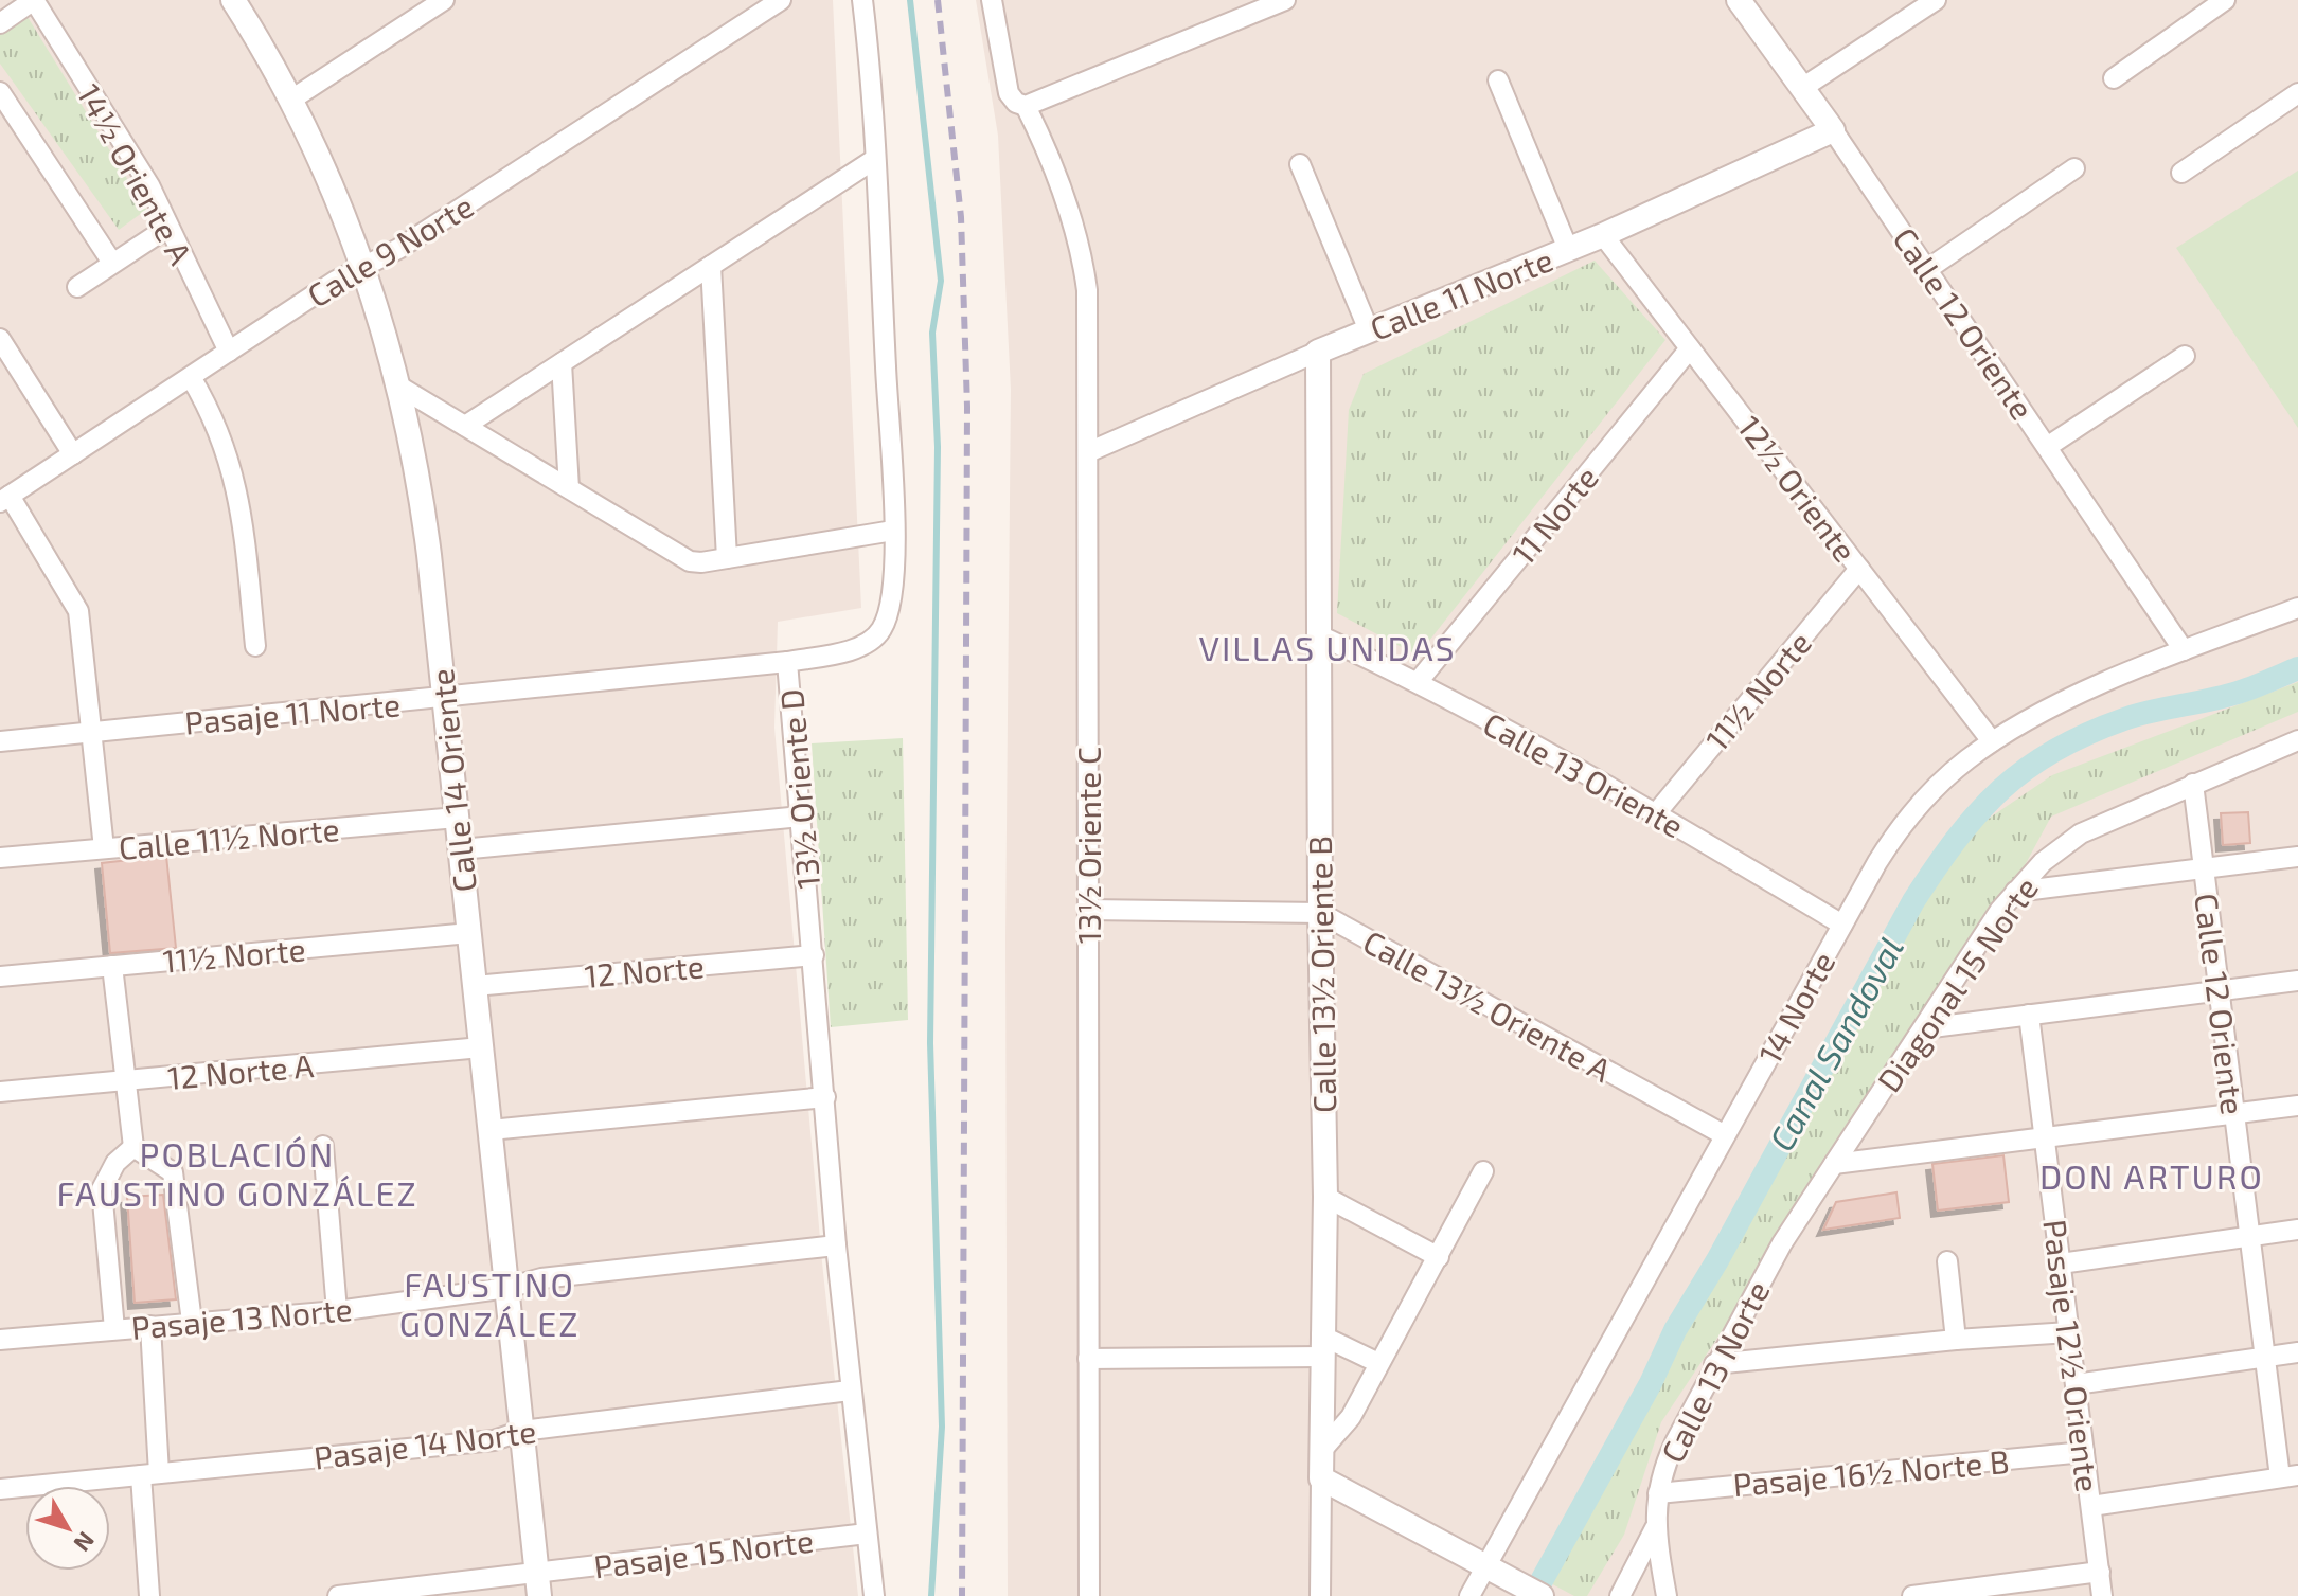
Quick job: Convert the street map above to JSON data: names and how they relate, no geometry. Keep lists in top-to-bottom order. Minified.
{"streets":{"street":["14½ Oriente A","Calle 9 Norte","Calle 11 Norte","Calle 12 Oriente","12½ Oriente","11 Norte","11½ Norte","Pasaje 11 Norte","Calle 13 Oriente","Calle 14 Oriente","13½ Oriente D","Calle 11½ Norte","13½ Oriente C","12 Norte","Calle 13½ Oriente B","Diagonal 15 Norte","Calle 13½ Oriente A","14 Norte","12 Norte A","Pasaje 13 Norte","Pasaje 12½ Oriente","Calle 13 Norte","Pasaje 14 Norte","Pasaje 16½ Norte B","Pasaje 15 Norte"]},"crossings":[["14½ Oriente A","Calle 9 Norte"],["Calle 9 Norte","Calle 14 Oriente"],["Calle 11 Norte","Calle 12 Oriente"],["Calle 11 Norte","12½ Oriente"],["Calle 11 Norte","13½ Oriente C"],["Calle 11 Norte","Calle 13½ Oriente B"],["Calle 12 Oriente","Diagonal 15 Norte"],["Calle 12 Oriente","14 Norte"],["12½ Oriente","11 Norte"],["12½ Oriente","11½ Norte"],["12½ Oriente","14 Norte"],["11 Norte","Calle 13 Oriente"],["11½ Norte","Calle 13 Oriente"],["11½ Norte","Calle 14 Oriente"],["Pasaje 11 Norte","Calle 14 Oriente"],["Pasaje 11 Norte","13½ Oriente D"],["Calle 13 Oriente","Calle 13½ Oriente B"],["Calle 13 Oriente","14 Norte"],["Calle 14 Oriente","Calle 11½ Norte"],["Calle 14 Oriente","12 Norte"],["Calle 14 Oriente","12 Norte A"],["Calle 14 Oriente","Pasaje 13 Norte"],["Calle 14 Oriente","Pasaje 14 Norte"],["Calle 14 Oriente","Pasaje 15 Norte"],["13½ Oriente D","12 Norte"],["13½ Oriente D","Pasaje 13 Norte"],["13½ Oriente D","Pasaje 14 Norte"],["13½ Oriente D","Pasaje 15 Norte"],["13½ Oriente C","Calle 13½ Oriente A"],["Calle 13½ Oriente B","Calle 13½ Oriente A"],["Diagonal 15 Norte","Calle 13 Norte"],["Calle 13½ Oriente A","14 Norte"],["Pasaje 12½ Oriente","Pasaje 16½ Norte B"],["Calle 13 Norte","Pasaje 16½ Norte B"]],"districts":["VILLAS UNIDAS","POBLACIÓN FAUSTINO GONZÁLEZ","DON ARTURO","FAUSTINO GONZÁLEZ"],"water":["Canal Sandoval"],"north":"bottom right"}
